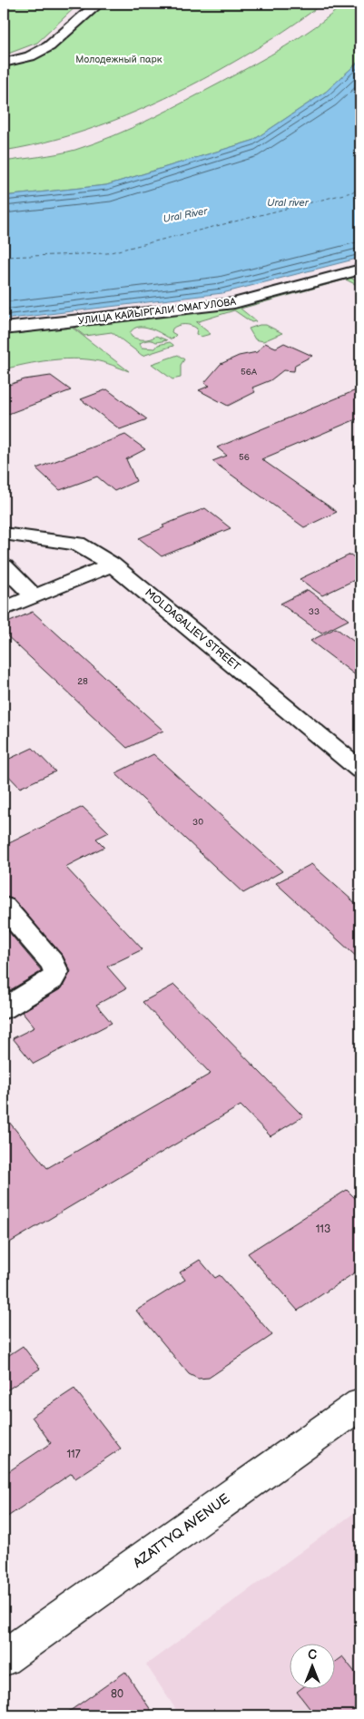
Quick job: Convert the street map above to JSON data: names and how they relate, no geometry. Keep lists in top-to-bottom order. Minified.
{"streets":{"main road":["AZATTYQ AVENUE"],"street":["УЛИЦА КАЙЫРГАЛИ СМАГУЛОВА","MOLDAGALIEV STREET"]},"water":["Ural river","Ural River"],"parks":["Молодежный парк"],"house_numbers":["56А","56","33","28","30","113","117","80"],"north":"top"}
